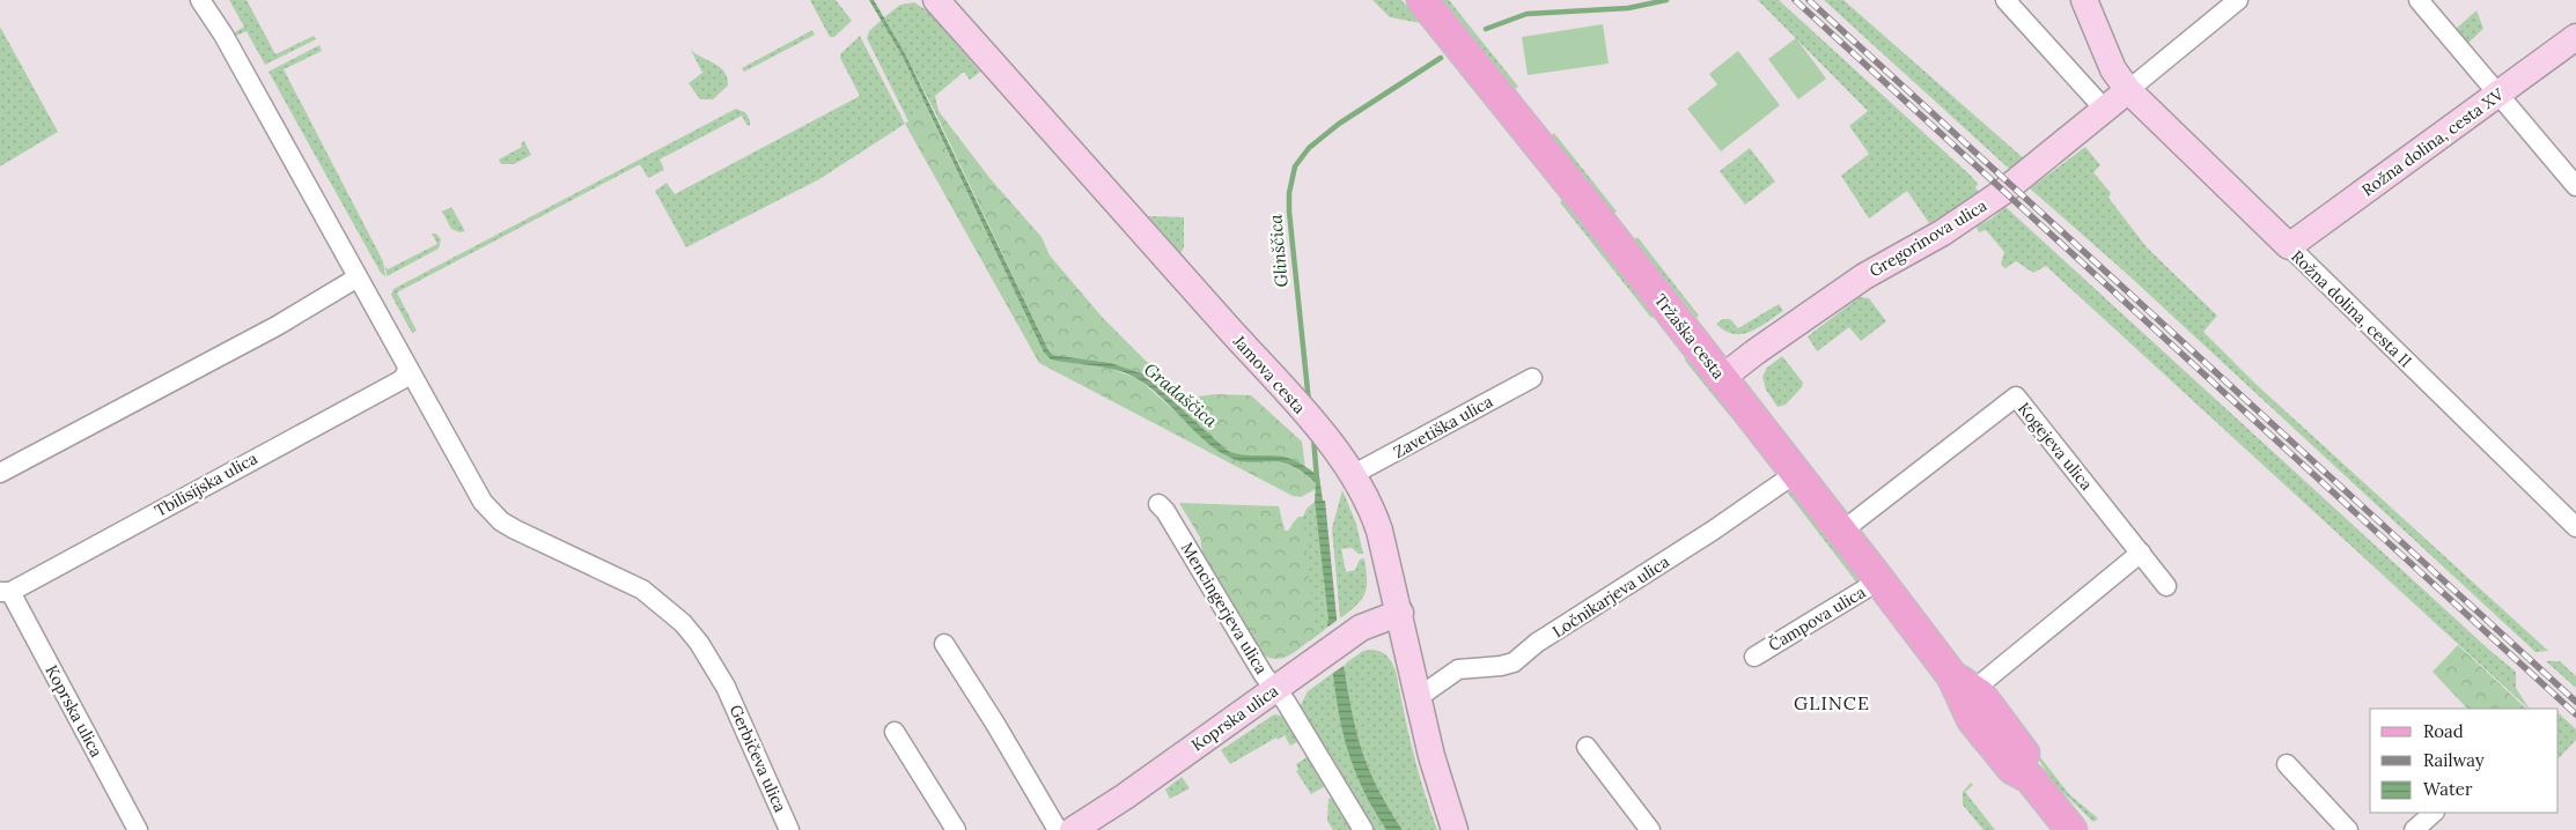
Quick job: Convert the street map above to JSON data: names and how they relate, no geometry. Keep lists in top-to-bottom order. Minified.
{"streets":{"main road":["Tržaška cesta"],"street":["Rožna dolina, cesta XV","Gregorinova ulica","Rožna dolina, cesta II","Jamova cesta","Zavetiška ulica","Kogejeva ulica","Tbilisijska ulica","Ločnikarjeva ulica","Mencingerjeva ulica","Čampova ulica","Koprska ulica","Gerbičeva ulica"]},"crossings":[["Rožna dolina, cesta XV","Rožna dolina, cesta II"],["Gregorinova ulica","Rožna dolina, cesta II"],["Gregorinova ulica","Tržaška cesta"],["Tržaška cesta","Kogejeva ulica"],["Tržaška cesta","Ločnikarjeva ulica"],["Tržaška cesta","Čampova ulica"],["Jamova cesta","Zavetiška ulica"],["Jamova cesta","Ločnikarjeva ulica"],["Jamova cesta","Koprska ulica"],["Tbilisijska ulica","Koprska ulica"],["Tbilisijska ulica","Gerbičeva ulica"],["Mencingerjeva ulica","Koprska ulica"]],"districts":["GLINCE"],"water":["Glinščica","Gradaščica"],"legend":["Road","Railway","Water"]}
